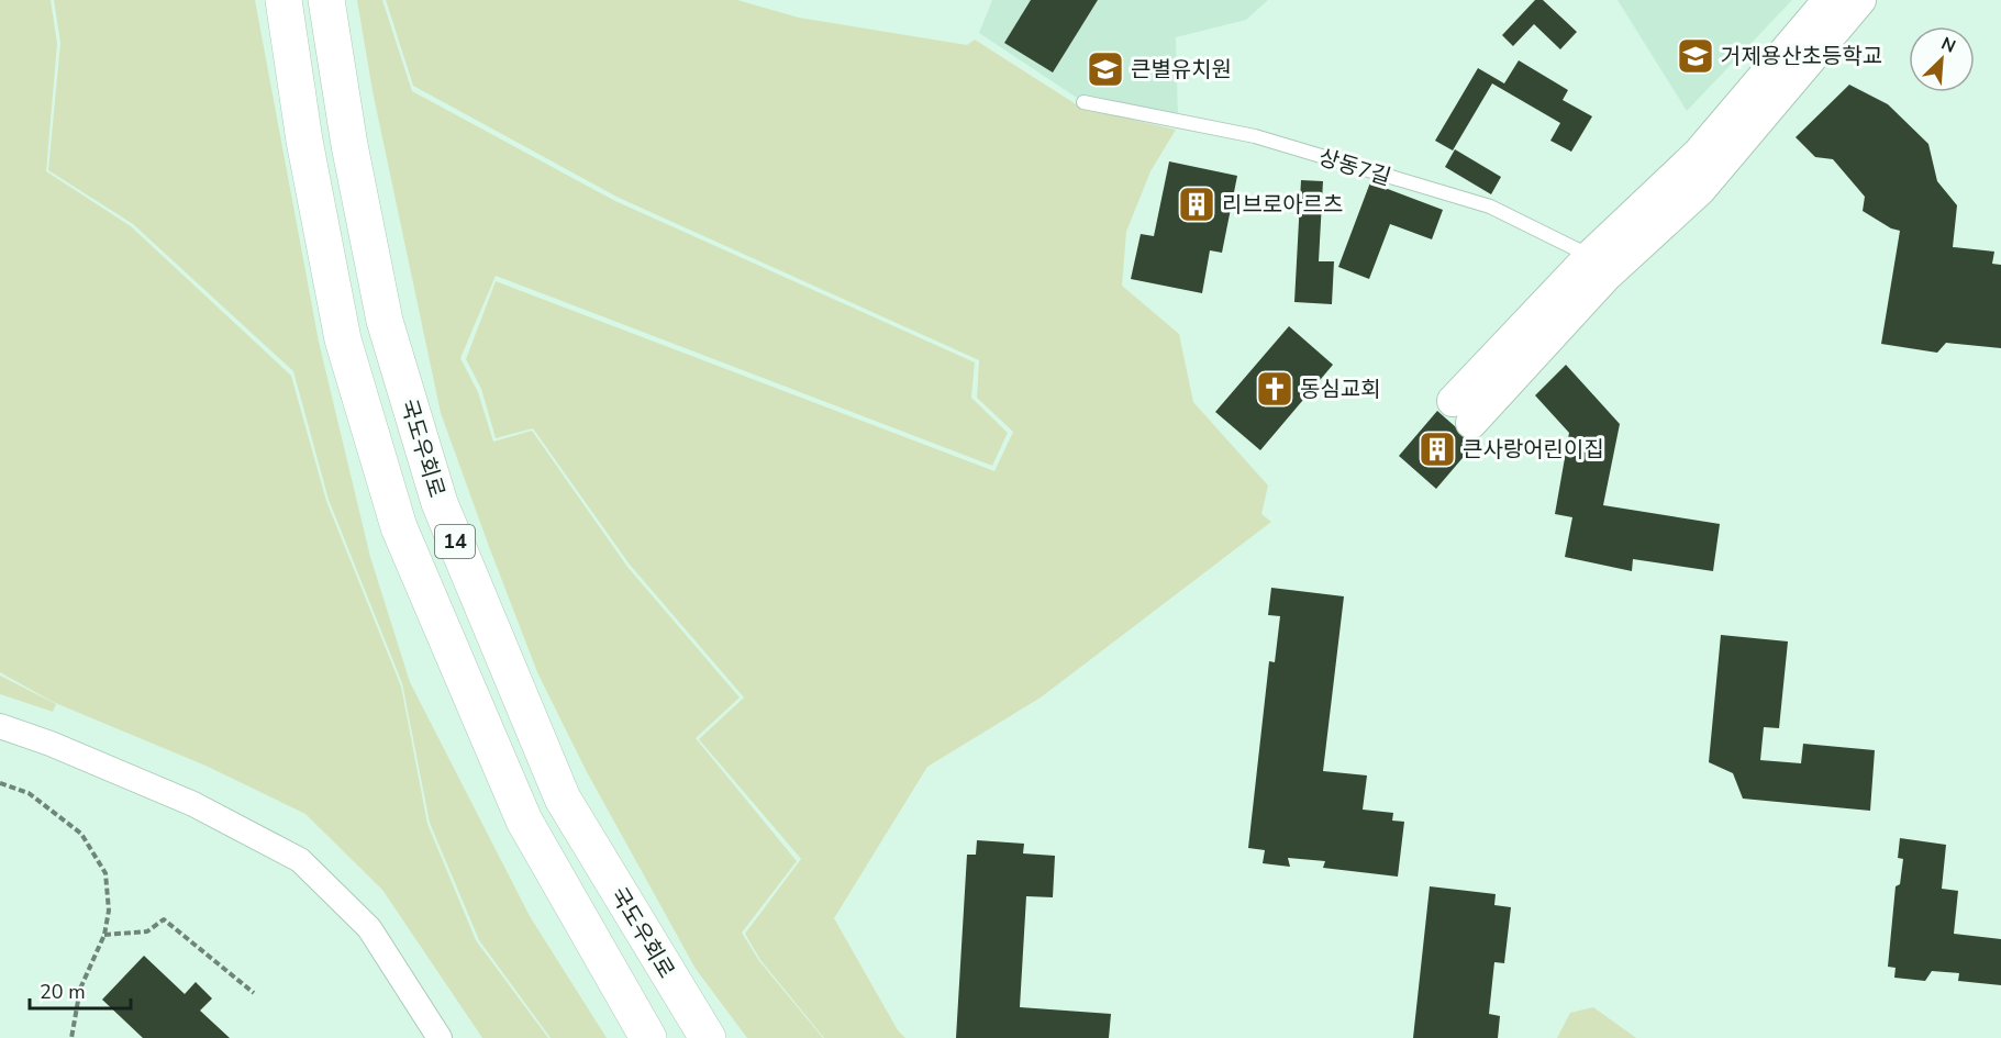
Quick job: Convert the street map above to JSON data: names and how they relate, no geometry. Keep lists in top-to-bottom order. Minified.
{"streets":{"highway":["국도우회로","14"],"lane":["상동7길"]},"places":{"school or university":["거제용산초등학교","큰별유치원"],"building":["리브로아르츠","큰사랑어린이집"],"church":["동심교회"]},"scale_bar":"20 m","north":"top right"}
